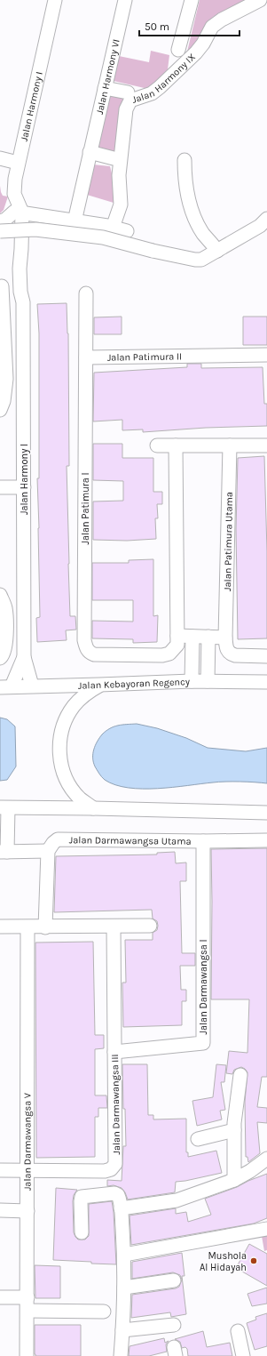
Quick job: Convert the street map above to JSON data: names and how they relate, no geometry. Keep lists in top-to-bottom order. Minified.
{"streets":{"street":["Jalan Harmony VI","Jalan Harmony IX","Jalan Harmony I","Jalan Patimura II","Jalan Patimura I","Jalan Patimura Utama","Jalan Kebayoran Regency","Jalan Darmawangsa Utama","Jalan Darmawangsa I","Jalan Darmawangsa III","Jalan Darmawangsa V"]},"crossings":[["Jalan Harmony I","Jalan Kebayoran Regency"],["Jalan Patimura II","Jalan Patimura I"],["Jalan Darmawangsa Utama","Jalan Darmawangsa I"],["Jalan Darmawangsa I","Jalan Darmawangsa III"],["Jalan Darmawangsa III","Jalan Darmawangsa V"]],"places":["Mushola Al Hidayah"],"scale_bar":"50 m"}
